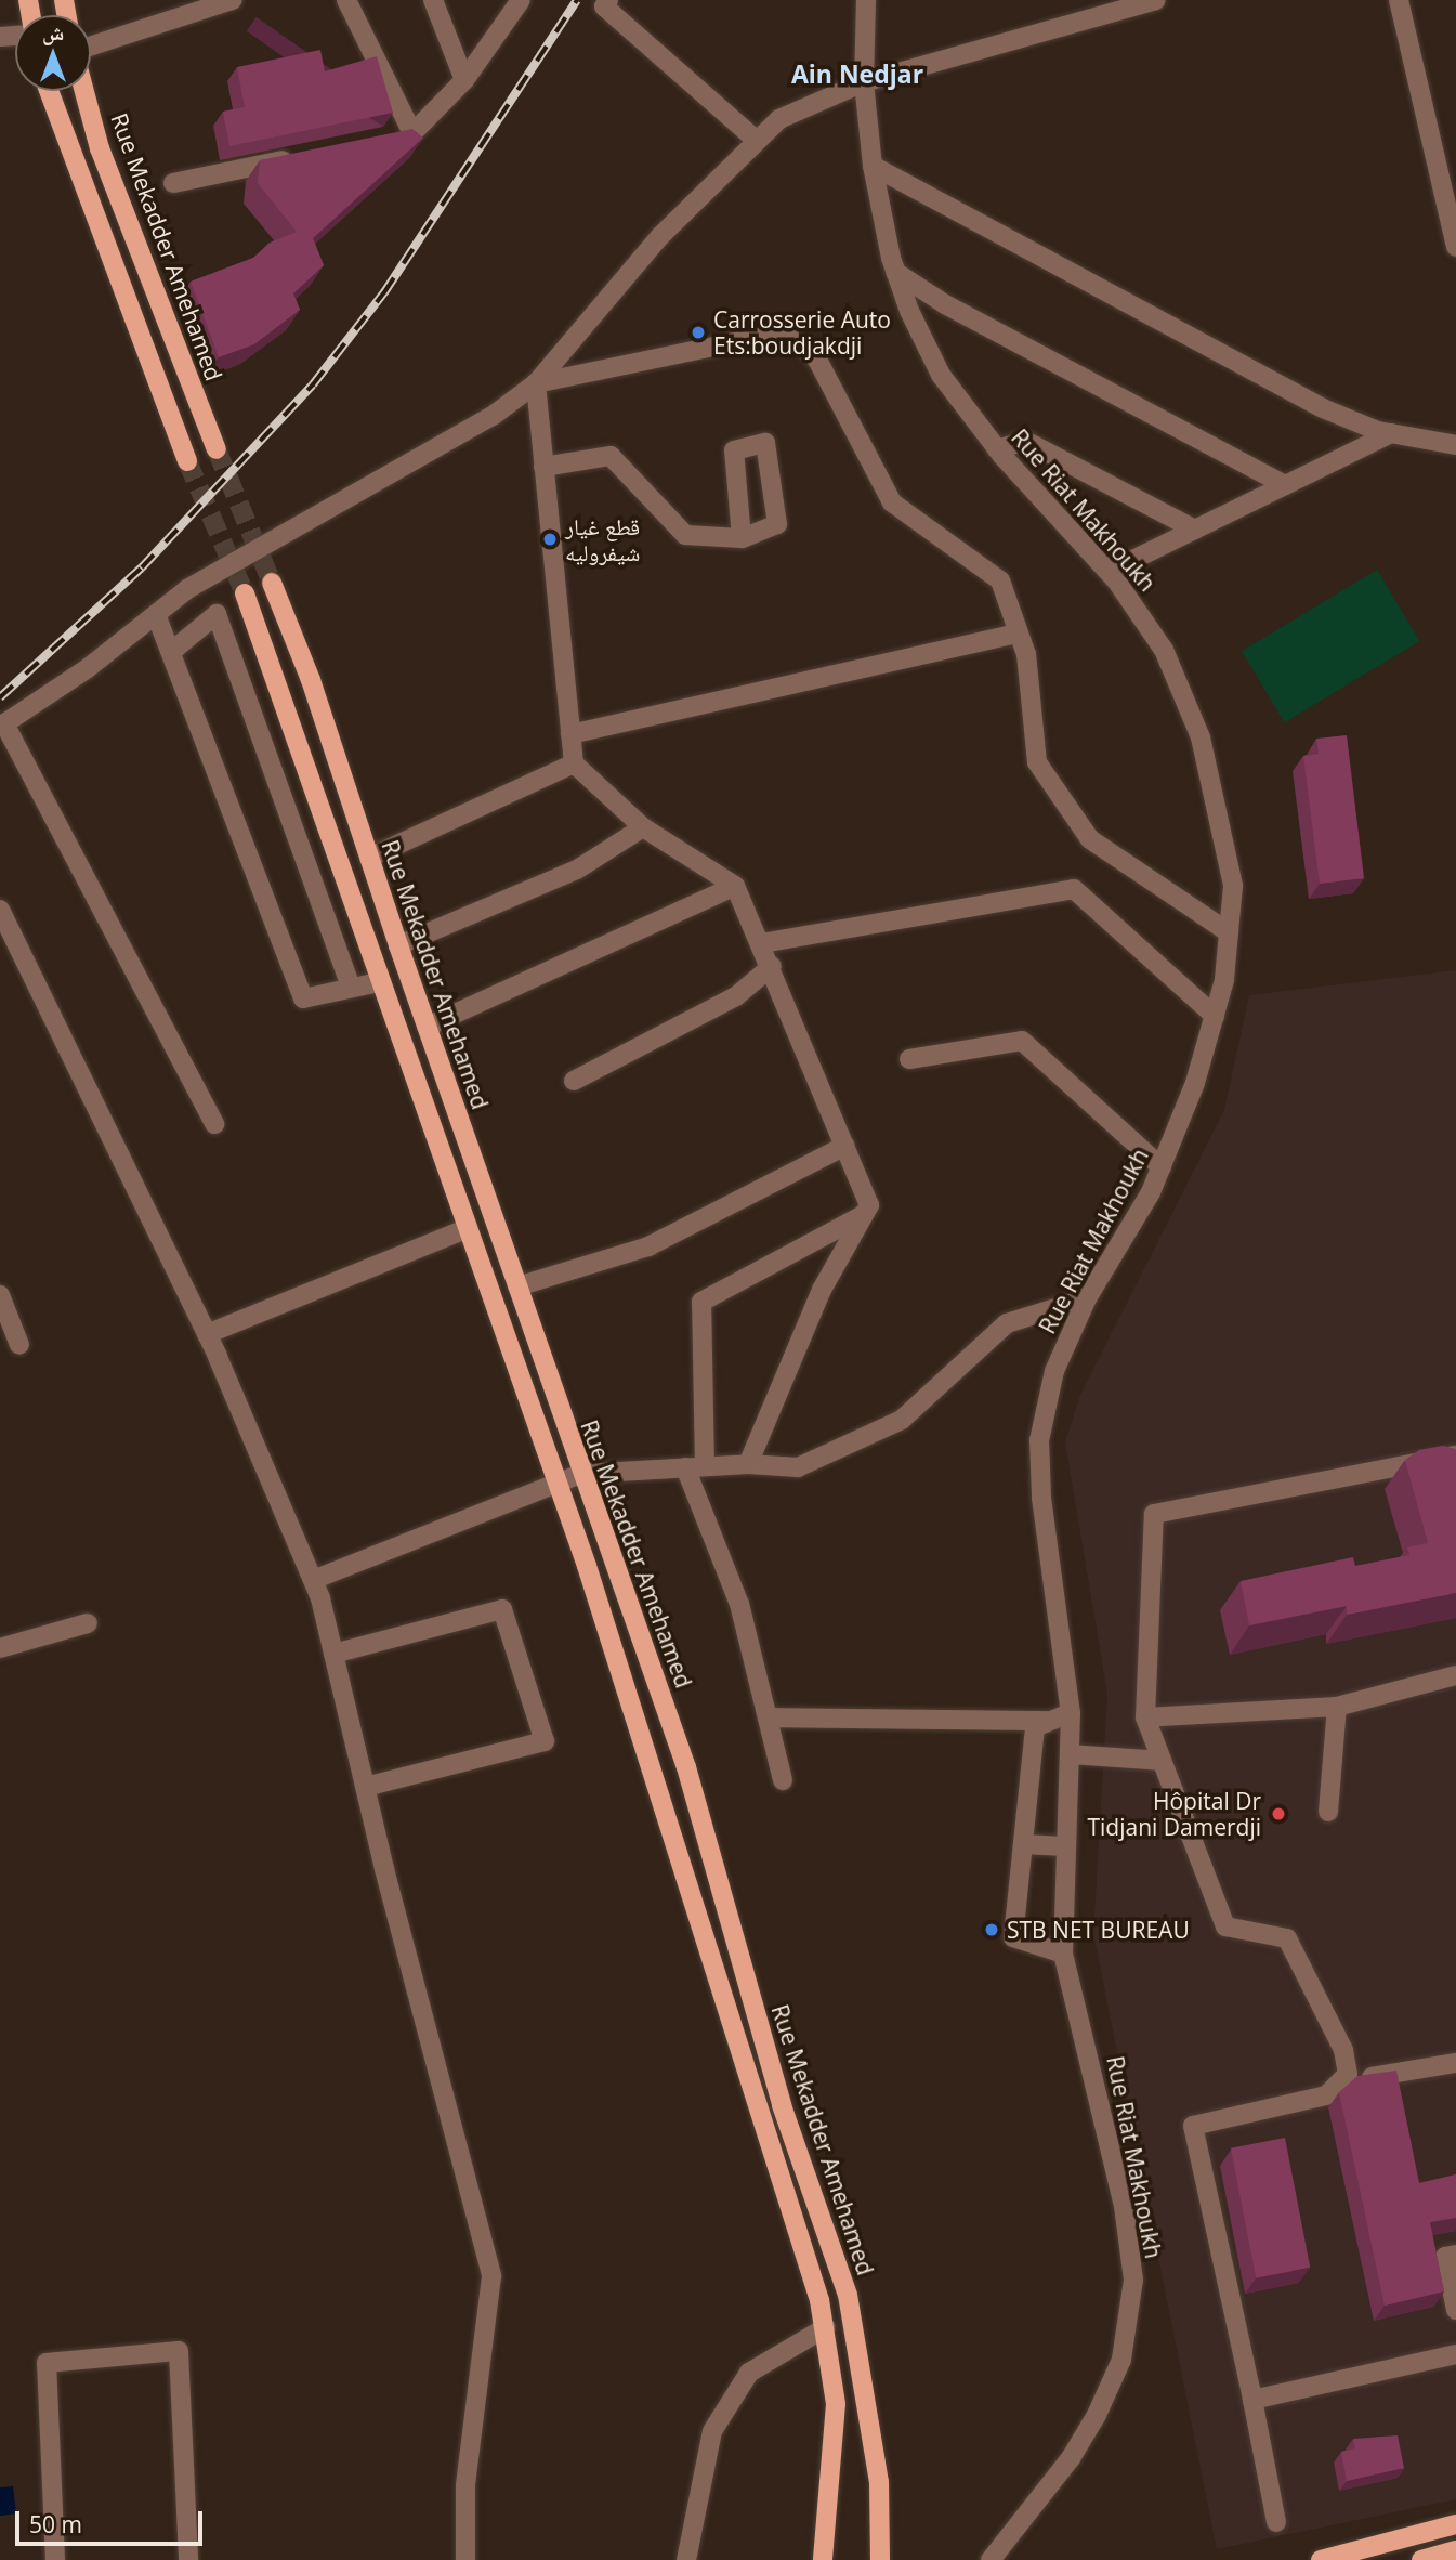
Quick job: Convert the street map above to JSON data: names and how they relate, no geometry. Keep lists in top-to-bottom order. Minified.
{"streets":{"main road":["Rue Mekadder Amehamed"],"street":["Rue Riat Makhoukh"]},"districts":["Ain Nedjar"],"places":["Carrosserie Auto Ets:boudjakdji","قطع غيار شيفروليه","Hôpital Dr Tidjani Damerdji","STB NET BUREAU"],"scale_bar":"50 m","north":"top"}
